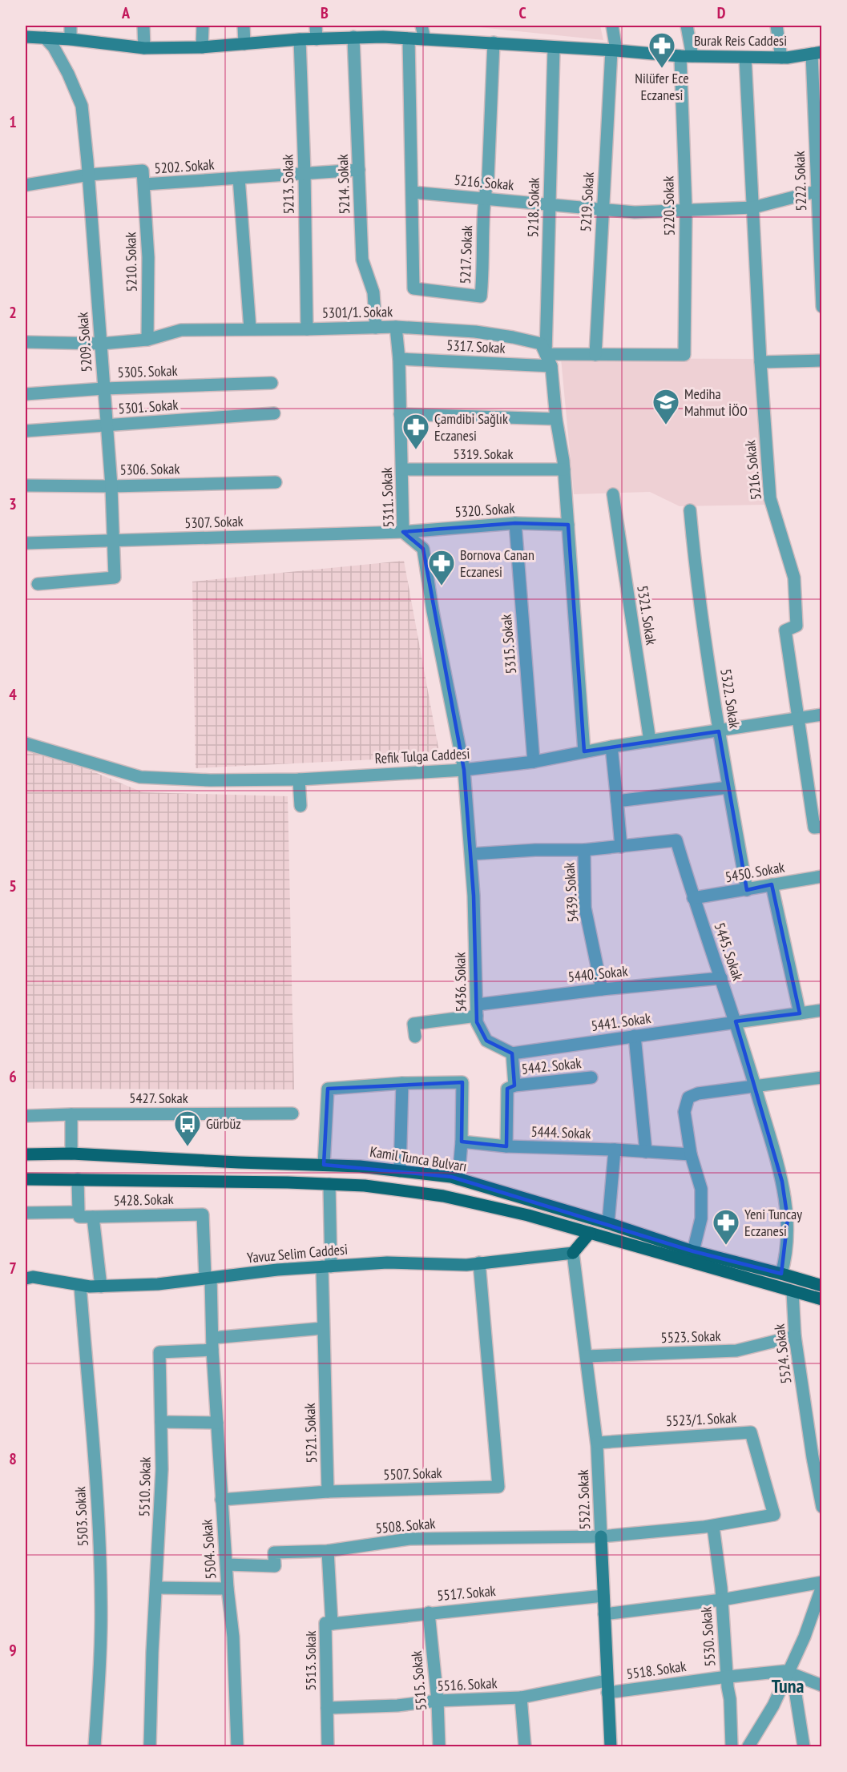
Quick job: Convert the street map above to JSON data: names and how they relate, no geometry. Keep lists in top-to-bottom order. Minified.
{"streets":{"main road":["Burak Reis Caddesi","Kamil Tunca Bulvarı","Yavuz Selim Caddesi","5522. Sokak"],"street":["5202. Sokak","5222. Sokak","5216. Sokak","5213. Sokak","5214. Sokak","5219. Sokak","5220. Sokak","5218. Sokak","5217. Sokak","5210. Sokak","5301/1. Sokak","5209. Sokak","5317. Sokak","5305. Sokak","5301. Sokak","5319. Sokak","5306. Sokak","5311. Sokak","5320. Sokak","5307. Sokak","5321. Sokak","5315. Sokak","5322. Sokak","Refik Tulga Caddesi","5450. Sokak","5439. Sokak","5445. Sokak","5440. Sokak","5436. Sokak","5441. Sokak","5442. Sokak","5427. Sokak","5444. Sokak","5428. Sokak","5523. Sokak","5524. Sokak","5523/1. Sokak","5521. Sokak","5507. Sokak","5510. Sokak","5503. Sokak","5508. Sokak","5504. Sokak","5517. Sokak","5530. Sokak","5513. Sokak","5518. Sokak","5515. Sokak","5516. Sokak"]},"crossings":[["Burak Reis Caddesi","5222. Sokak"],["Burak Reis Caddesi","5216. Sokak"],["Burak Reis Caddesi","5213. Sokak"],["Burak Reis Caddesi","5214. Sokak"],["Burak Reis Caddesi","5219. Sokak"],["Burak Reis Caddesi","5220. Sokak"],["Burak Reis Caddesi","5218. Sokak"],["Burak Reis Caddesi","5217. Sokak"],["Burak Reis Caddesi","5209. Sokak"],["5202. Sokak","5213. Sokak"],["5202. Sokak","5214. Sokak"],["5202. Sokak","5210. Sokak"],["5202. Sokak","5209. Sokak"],["5222. Sokak","5216. Sokak"],["5216. Sokak","5219. Sokak"],["5216. Sokak","5220. Sokak"],["5216. Sokak","5218. Sokak"],["5216. Sokak","5217. Sokak"],["5216. Sokak","Refik Tulga Caddesi"],["5213. Sokak","5301/1. Sokak"],["5214. Sokak","5301/1. Sokak"],["5219. Sokak","5220. Sokak"],["5218. Sokak","5301/1. Sokak"],["5218. Sokak","5317. Sokak"],["5210. Sokak","5301/1. Sokak"],["5301/1. Sokak","5209. Sokak"],["5301/1. Sokak","5311. Sokak"],["5209. Sokak","5305. Sokak"],["5209. Sokak","5301. Sokak"],["5209. Sokak","5306. Sokak"],["5209. Sokak","5307. Sokak"],["5317. Sokak","5311. Sokak"],["5319. Sokak","5311. Sokak"],["5311. Sokak","5320. Sokak"],["5311. Sokak","5307. Sokak"],["5311. Sokak","Refik Tulga Caddesi"],["5311. Sokak","5436. Sokak"],["5320. Sokak","5307. Sokak"],["5320. Sokak","5315. Sokak"],["5321. Sokak","Refik Tulga Caddesi"],["5315. Sokak","Refik Tulga Caddesi"],["5322. Sokak","Refik Tulga Caddesi"],["5322. Sokak","5450. Sokak"],["Refik Tulga Caddesi","5436. Sokak"],["5450. Sokak","5445. Sokak"],["5439. Sokak","5445. Sokak"],["5439. Sokak","5440. Sokak"],["5445. Sokak","5440. Sokak"],["5445. Sokak","5436. Sokak"],["5445. Sokak","5441. Sokak"],["5445. Sokak","Kamil Tunca Bulvarı"],["5440. Sokak","5436. Sokak"],["5436. Sokak","5441. Sokak"],["5428. Sokak","Yavuz Selim Caddesi"],["Yavuz Selim Caddesi","5521. Sokak"],["Yavuz Selim Caddesi","5507. Sokak"],["Yavuz Selim Caddesi","5522. Sokak"],["Yavuz Selim Caddesi","5503. Sokak"],["5523. Sokak","5524. Sokak"],["5523. Sokak","5522. Sokak"],["5523/1. Sokak","5522. Sokak"],["5523/1. Sokak","5508. Sokak"],["5521. Sokak","5507. Sokak"],["5510. Sokak","5504. Sokak"],["5522. Sokak","5508. Sokak"],["5522. Sokak","5517. Sokak"],["5522. Sokak","5518. Sokak"],["5522. Sokak","5516. Sokak"],["5508. Sokak","5504. Sokak"],["5508. Sokak","5530. Sokak"],["5508. Sokak","5513. Sokak"],["5517. Sokak","5513. Sokak"],["5517. Sokak","5515. Sokak"],["5530. Sokak","5518. Sokak"],["5513. Sokak","5516. Sokak"],["5518. Sokak","5516. Sokak"],["5515. Sokak","5516. Sokak"]],"districts":["Tuna"],"places":{"pharmacy":["Nilüfer Ece Eczanesi","Çamdibi Sağlık Eczanesi","Bornova Canan Eczanesi","Yeni Tuncay Eczanesi"],"school or university":["Mediha Mahmut İÖO"],"bus stop":["Gürbüz"]},"grid":{"columns":["A","B","C","D"],"rows":["1","2","3","4","5","6","7","8","9"]}}
